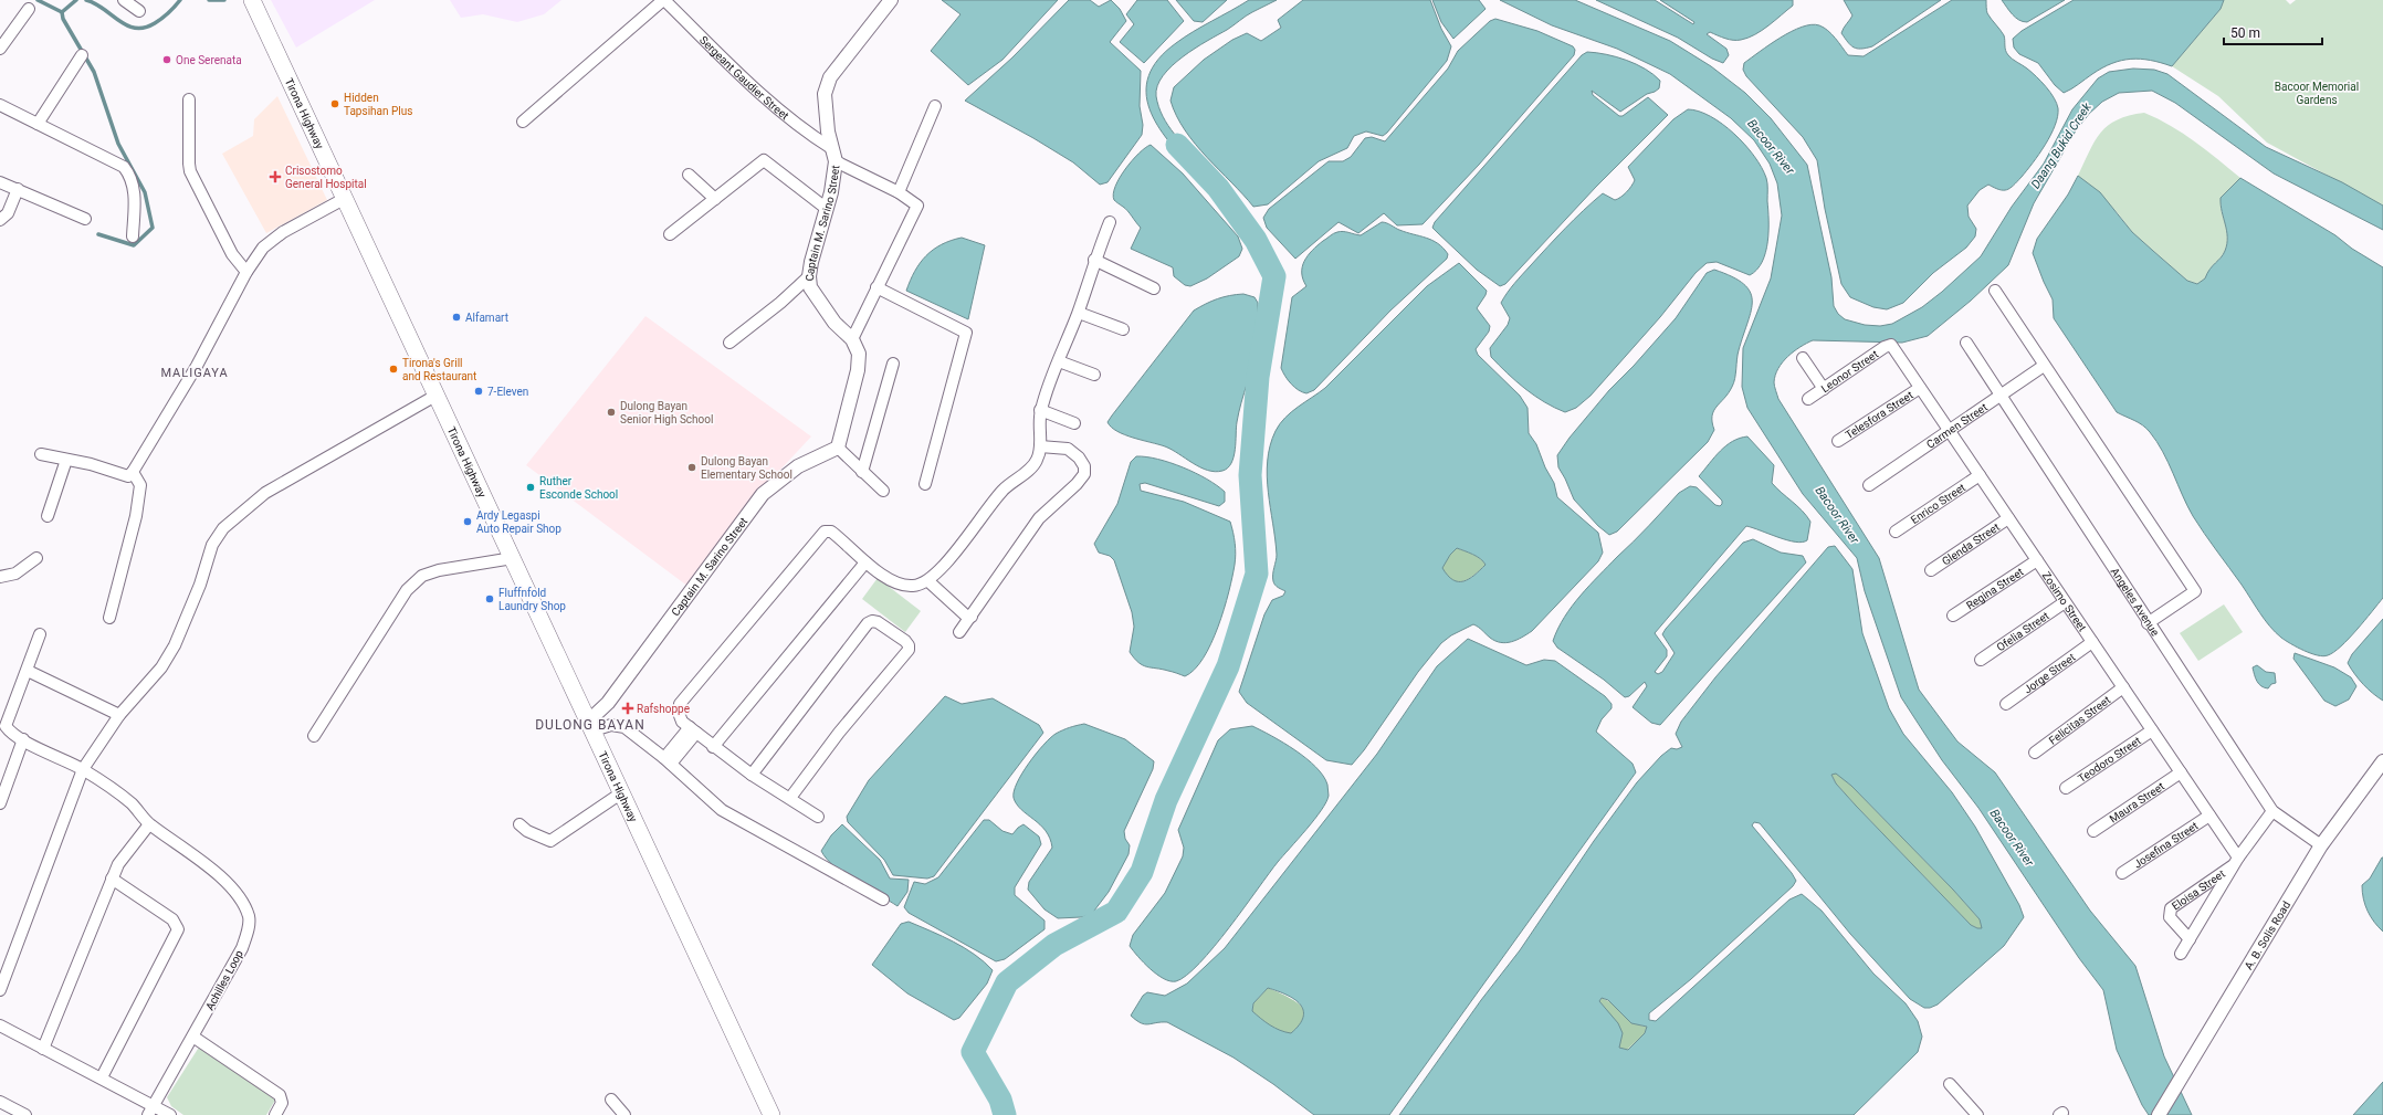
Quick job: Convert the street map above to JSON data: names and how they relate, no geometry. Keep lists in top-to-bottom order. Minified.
{"streets":{"main road":["Tirona Highway"],"street":["Sergeant Gaudier Street","Captain M. Sarino Street","Leonor Street","Telesfora Street","Carmen Street","Enrico Street","Glenda Street","Regina Street","Zosimo Street","Angeles Avenue","Ofelia Street","Jorge Street","Felicitas Street","Teodoro Street","Maura Street","Josefina Street","Eloisa Street","A. B. Solis Road","Achilles Loop"]},"crossings":[["Sergeant Gaudier Street","Captain M. Sarino Street"],["Tirona Highway","Captain M. Sarino Street"],["Leonor Street","Zosimo Street"],["Telesfora Street","Zosimo Street"],["Carmen Street","Zosimo Street"],["Carmen Street","Angeles Avenue"],["Enrico Street","Zosimo Street"],["Glenda Street","Zosimo Street"],["Regina Street","Zosimo Street"],["Zosimo Street","Ofelia Street"],["Zosimo Street","Jorge Street"],["Zosimo Street","Felicitas Street"],["Zosimo Street","Teodoro Street"],["Zosimo Street","Maura Street"],["Zosimo Street","Josefina Street"],["Zosimo Street","Eloisa Street"],["Angeles Avenue","Eloisa Street"],["Angeles Avenue","A. B. Solis Road"]],"districts":["MALIGAYA","DULONG BAYAN"],"water":["Daang Bukid Creek","Bacoor River"],"parks":["Bacoor Memorial Gardens"],"places":{"other":["One Serenata","Hidden Tapsihan Plus","Alfamart","Tirona's Grill and Restaurant","7-Eleven","Dulong Bayan Senior High School","Dulong Bayan Elementary School","Ruther Esconde School","Ardy Legaspi Auto Repair Shop","Fluffnfold Laundry Shop"],"health":["Crisostomo General Hospital","Rafshoppe"]},"scale_bar":"50 m"}
